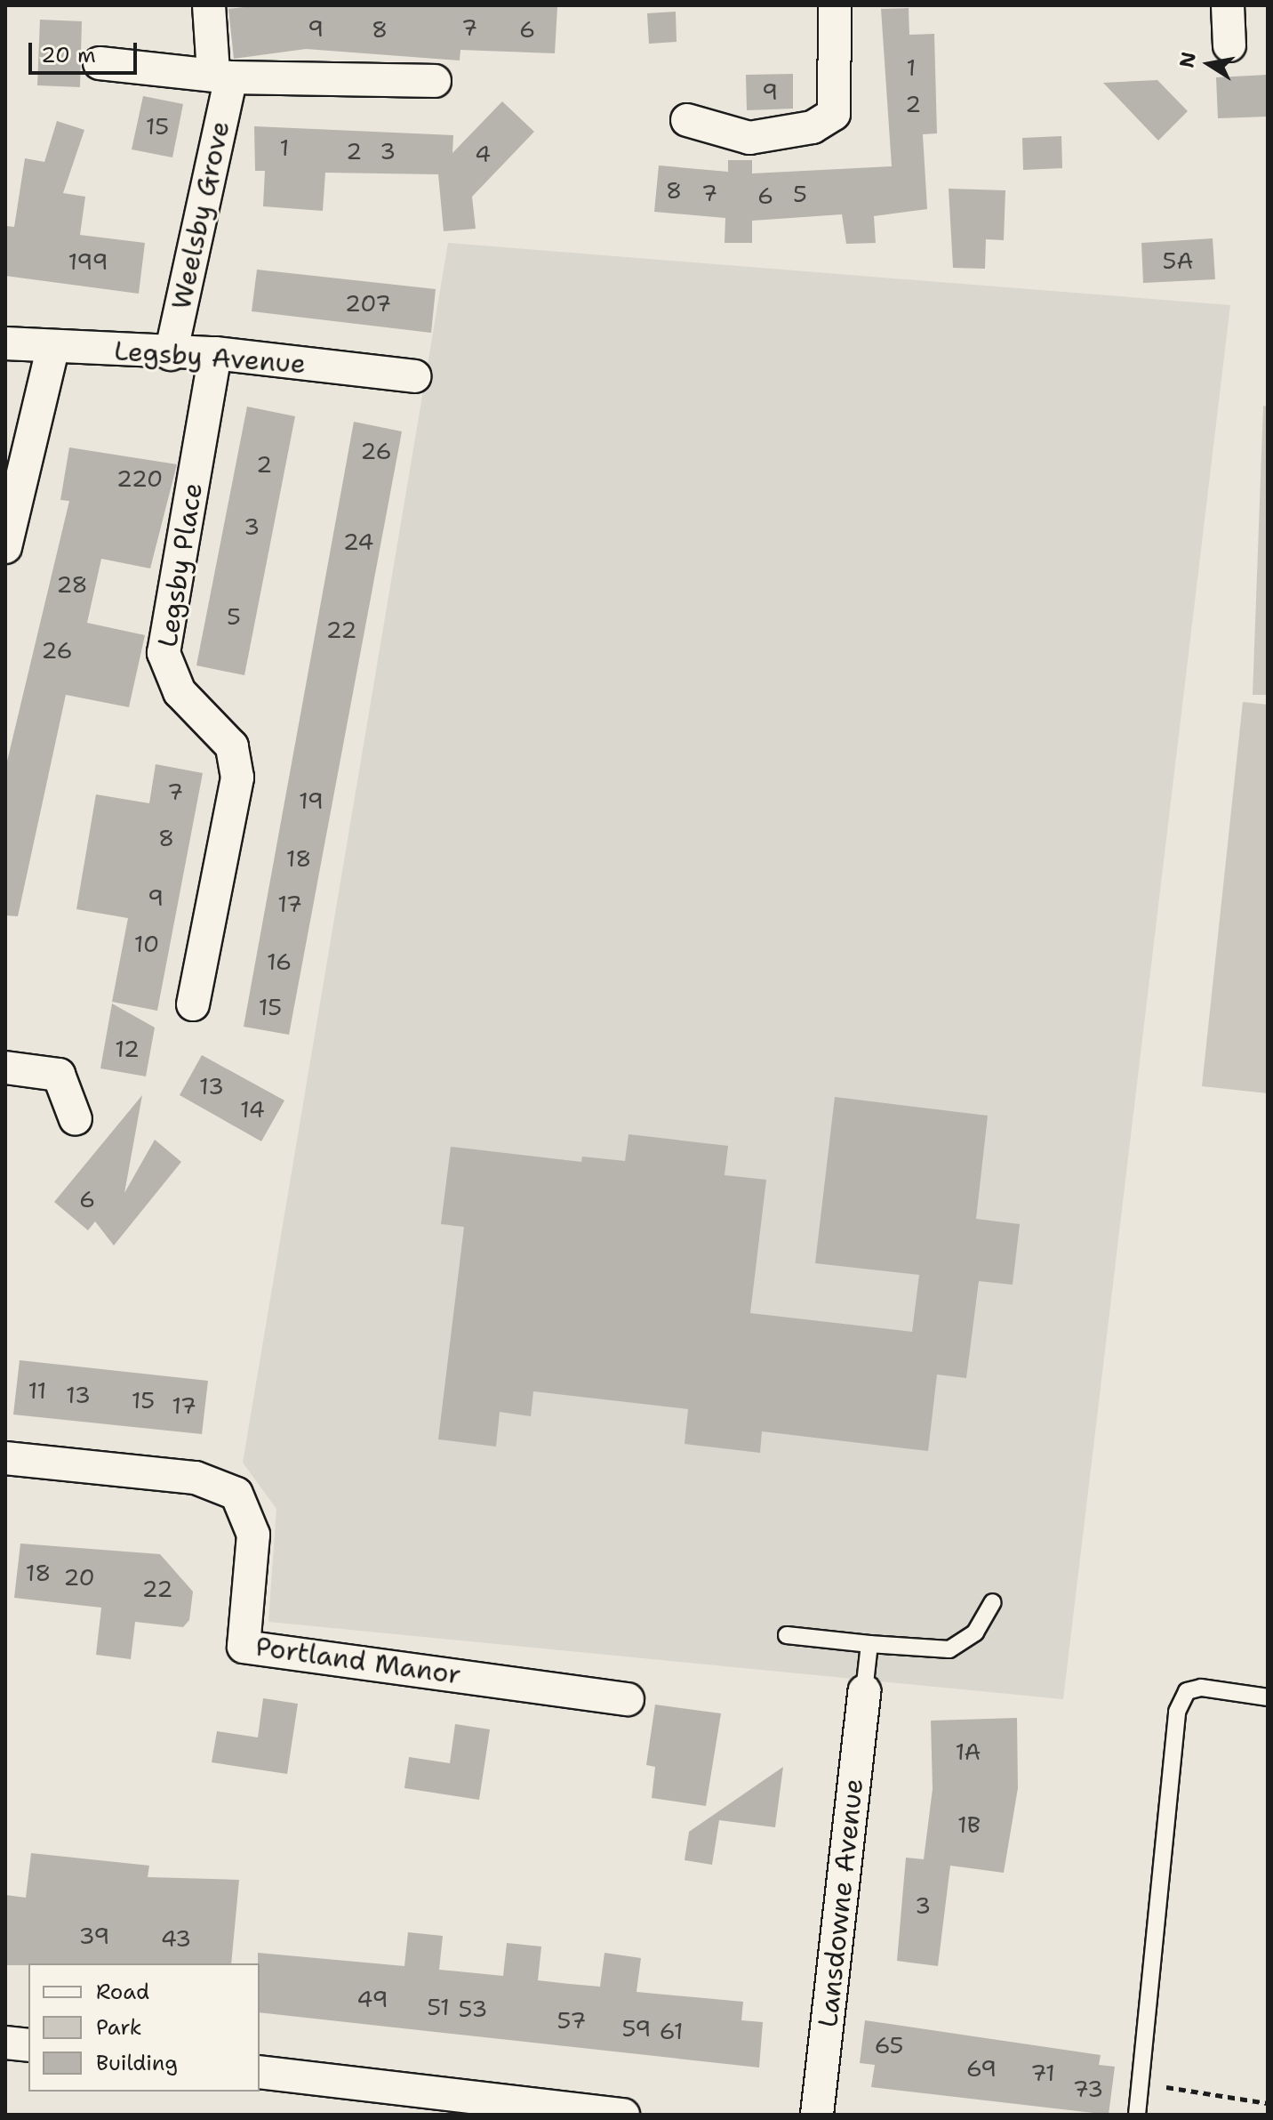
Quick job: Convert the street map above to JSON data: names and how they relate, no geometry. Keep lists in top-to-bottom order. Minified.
{"streets":{"street":["Weelsby Grove","Legsby Avenue","Legsby Place","Portland Manor","Lansdowne Avenue"]},"crossings":[["Weelsby Grove","Legsby Avenue"],["Legsby Avenue","Legsby Place"]],"house_numbers":["7","9","8","6","1","9","2","15","1","2","3","4","8","7","5","6","5A","199","207","26","2","220","3","24","28","5","22","26","7","19","8","18","9","17","10","16","15","12","13","14","6","11","13","15","17","18","20","22","1A","1B","3","39","43","49","51","53","57","59","61","65","69","71","73"],"legend":["Road","Park","Building"],"scale_bar":"20 m","north":"left"}
